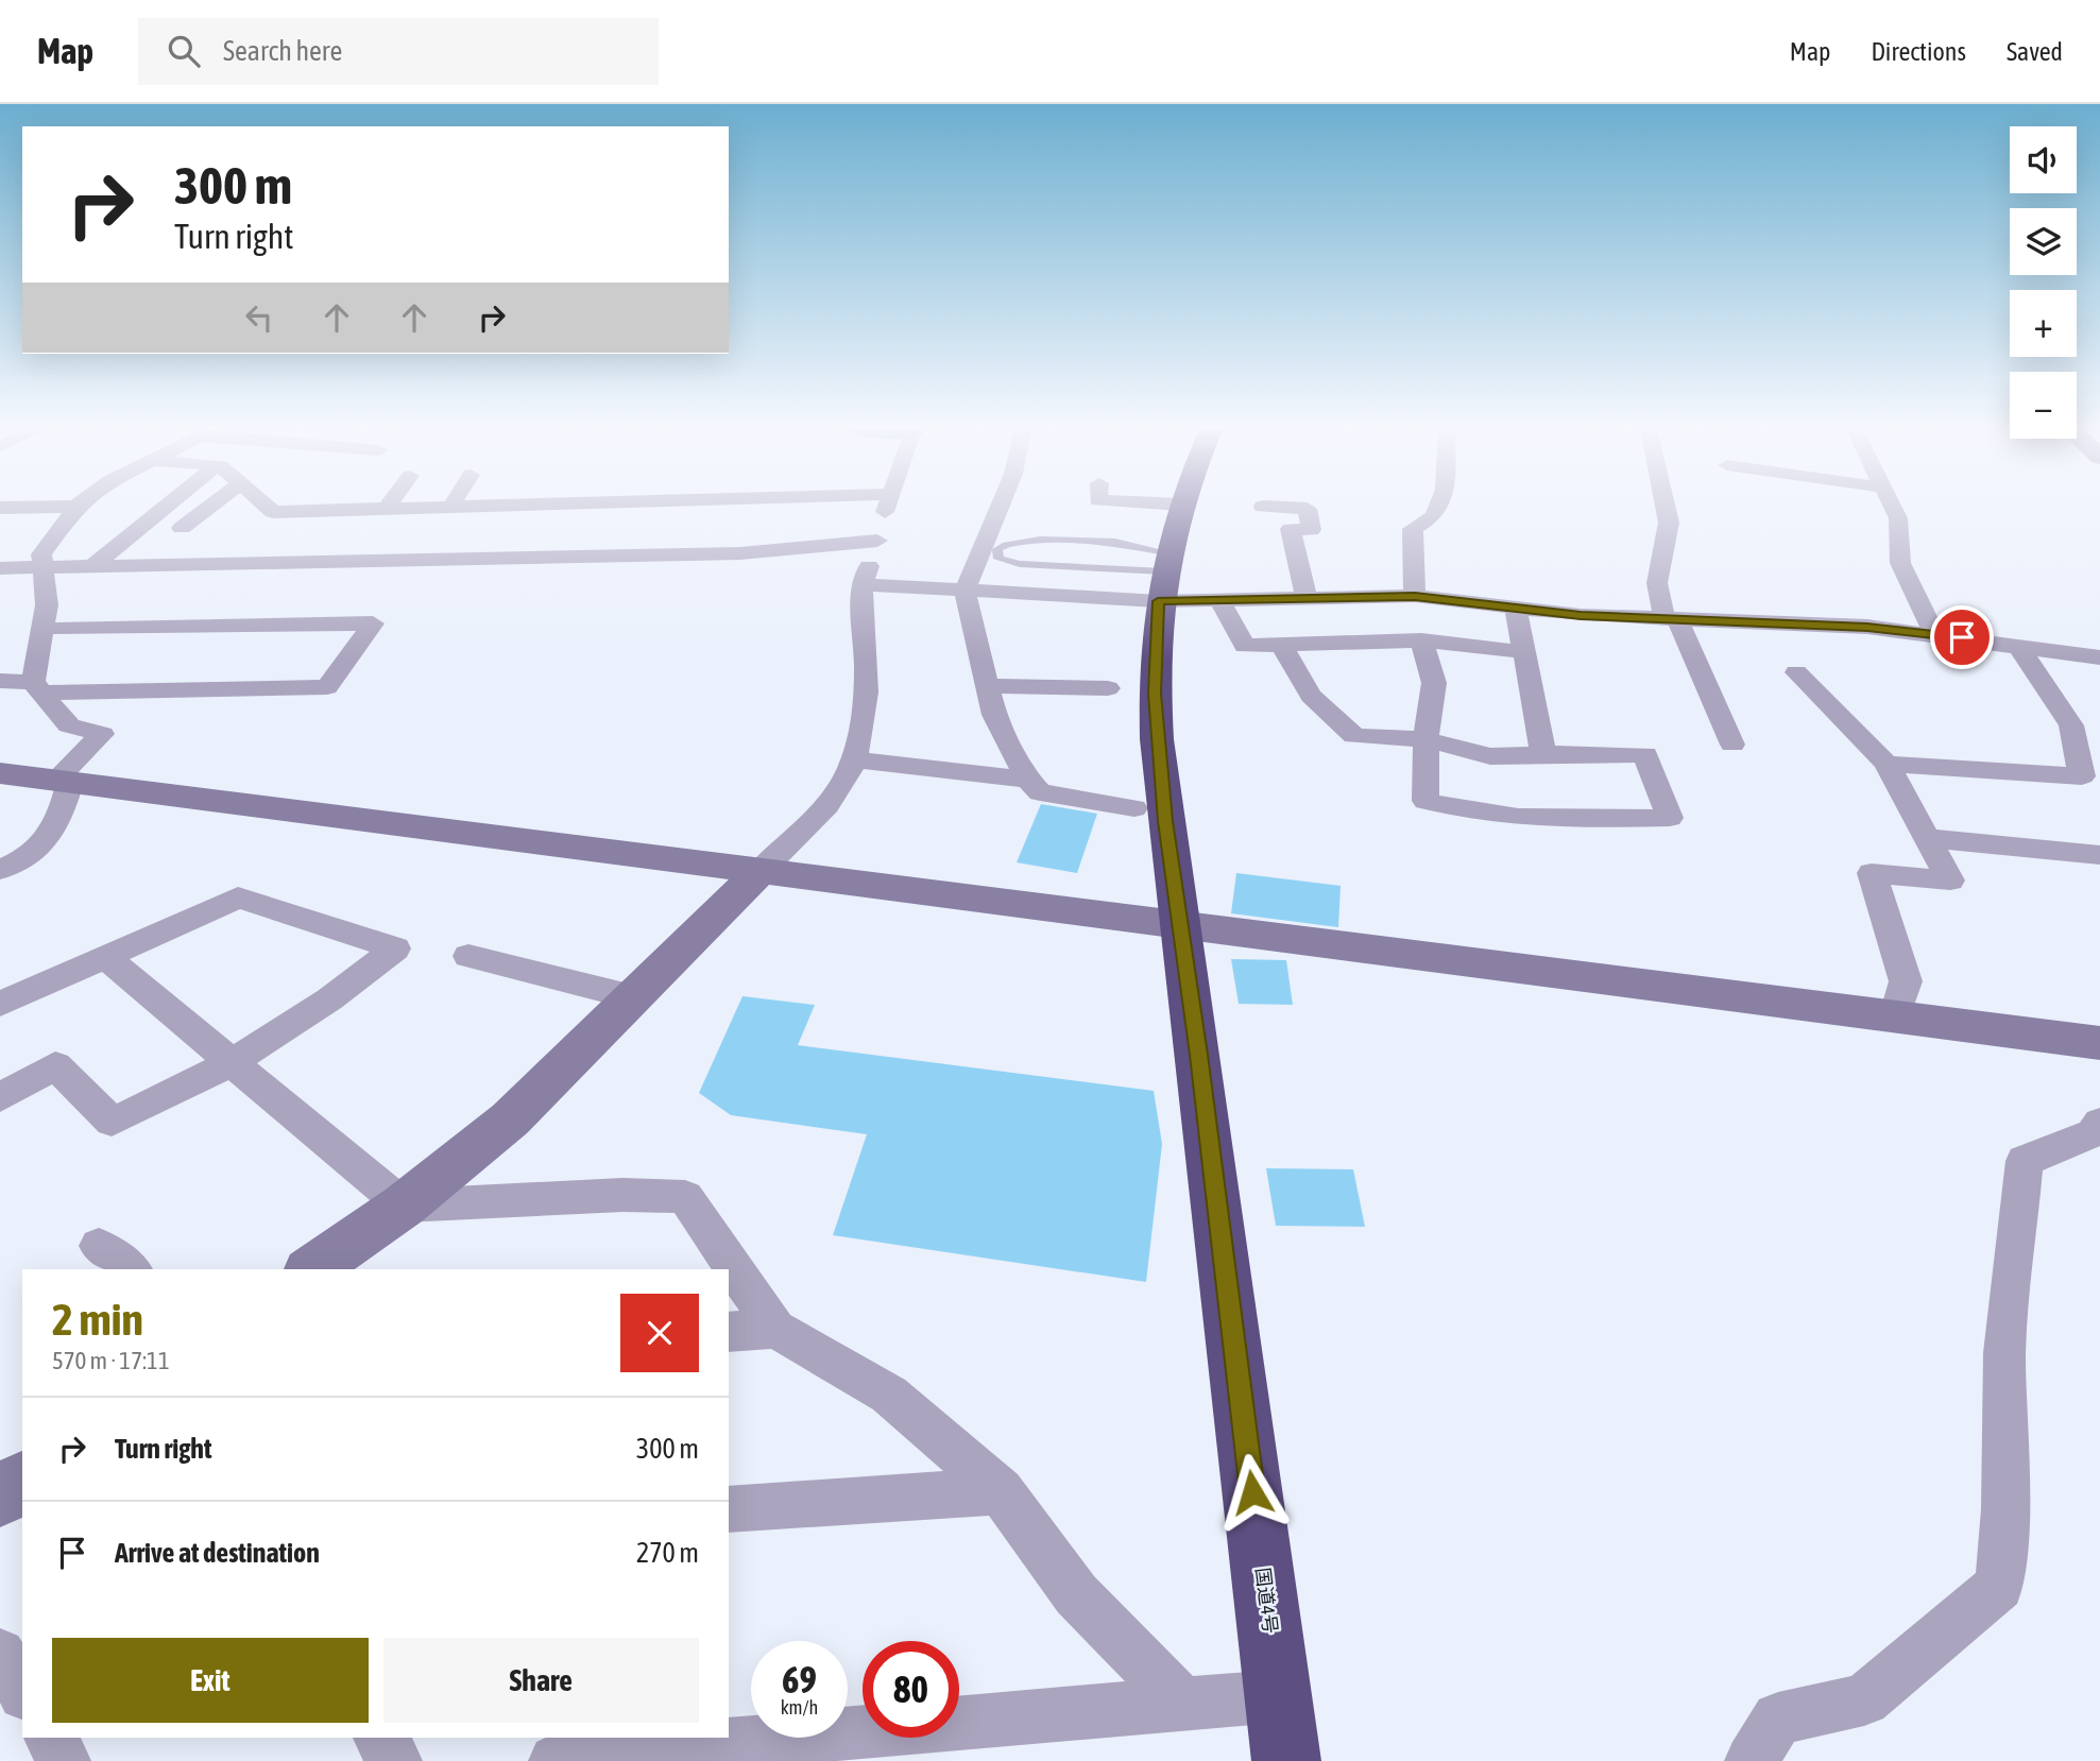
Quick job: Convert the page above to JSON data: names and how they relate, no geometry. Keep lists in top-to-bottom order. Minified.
{"streets":{"highway":["国道4号"]},"page":{"header":"Map","search":"Search here","nav":["Map","Directions","Saved"],"map_buttons":["+","−"],"turn":["300 m","Turn right"],"heading":["2 min","570 m · 17:11"],"list":[{"name":"Turn right","value":"300 m"},{"name":"Arrive at destination","value":"270 m"}],"buttons":["Exit","Share"],"speed":"69 km/h","limit":"80"}}
